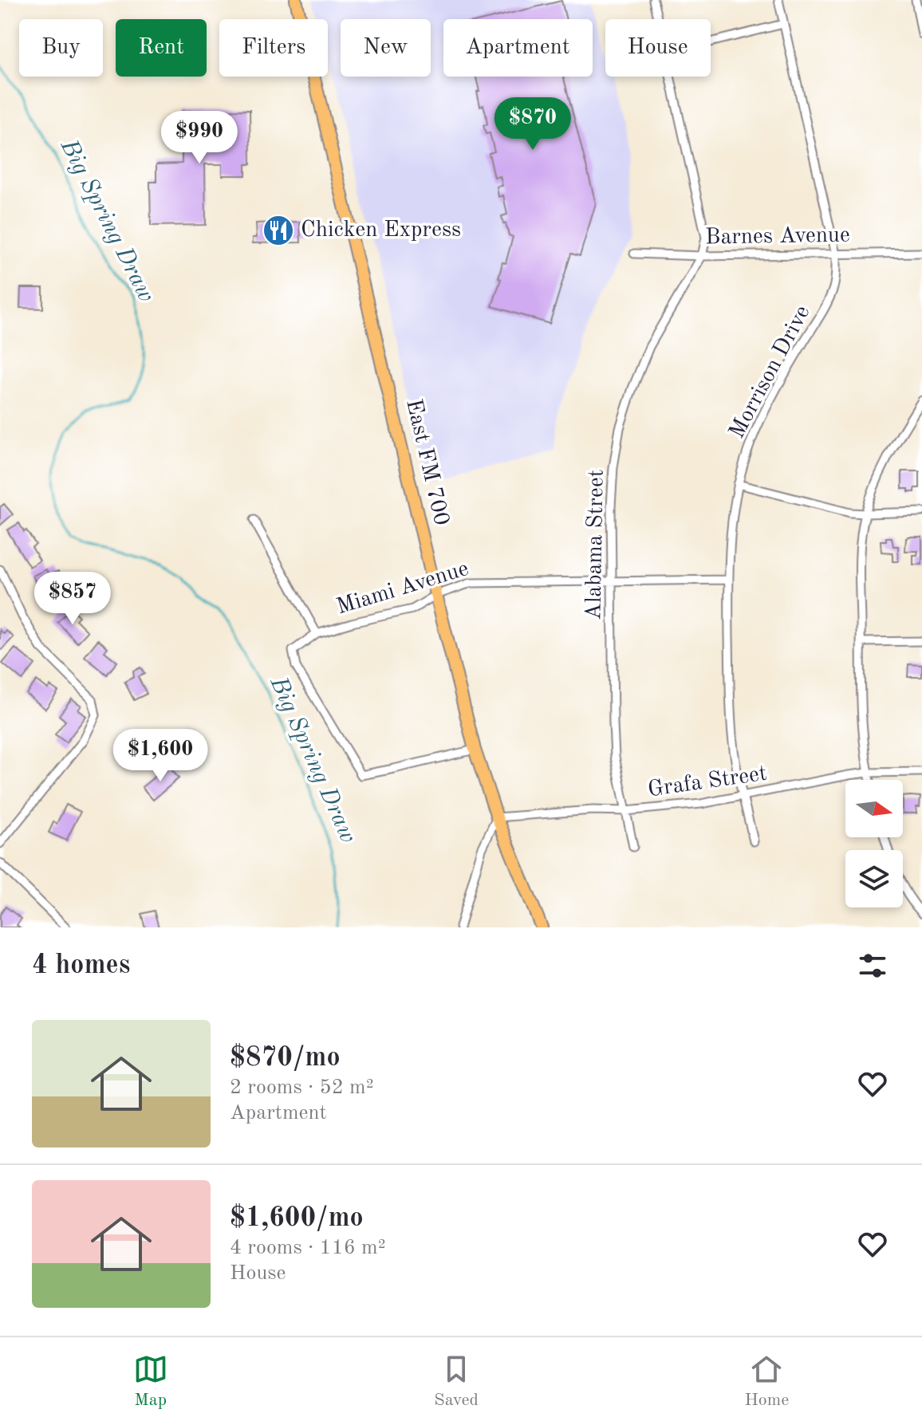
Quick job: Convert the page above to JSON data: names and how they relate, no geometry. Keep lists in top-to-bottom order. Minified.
{"streets":{"main road":["East FM 700"],"street":["Barnes Avenue","Morrison Drive","Alabama Street","Miami Avenue","Grafa Street"]},"crossings":[["Barnes Avenue","Morrison Drive"],["Barnes Avenue","Alabama Street"],["Morrison Drive","Miami Avenue"],["Morrison Drive","Grafa Street"],["East FM 700","Miami Avenue"],["East FM 700","Grafa Street"],["Alabama Street","Miami Avenue"],["Alabama Street","Grafa Street"]],"water":["Big Spring Draw"],"places":{"restaurant":["Chicken Express"]},"north":"right","page":{"chip":["Buy","Rent","Filters","New","Apartment","House"],"price":["$870","$990","$857","$1,600"],"heading":"4 homes","list":[{"name":"$870/mo","note":"2 rooms · 52 m² · Apartment"},{"name":"$1,600/mo","note":"4 rooms · 116 m² · House"}],"tabs":["Map","Saved","Home"]}}
